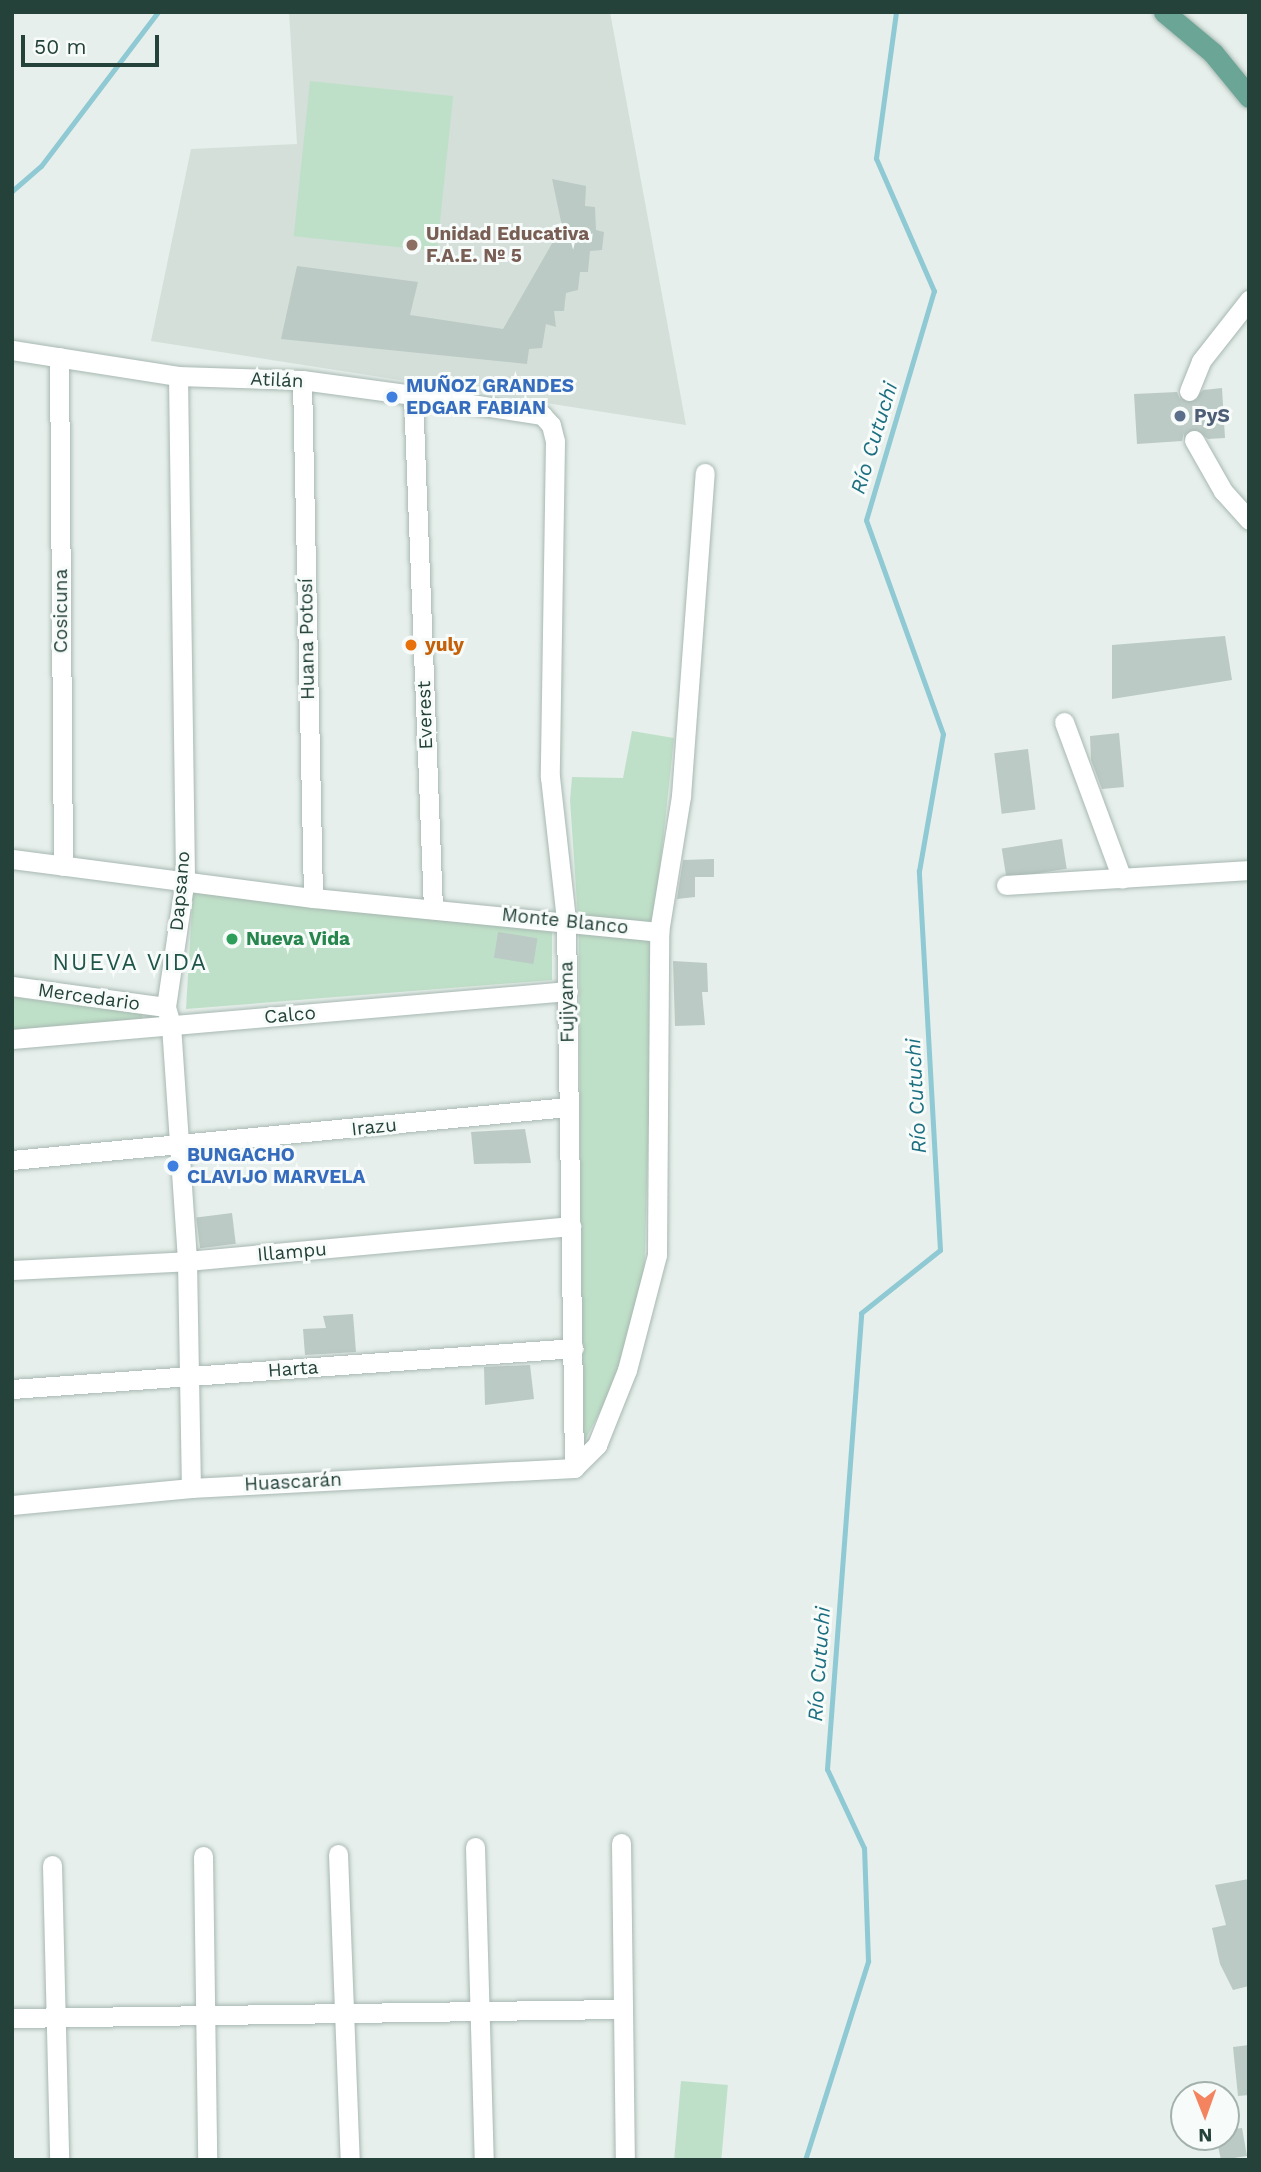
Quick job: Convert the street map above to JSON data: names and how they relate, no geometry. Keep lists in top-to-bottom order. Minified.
{"streets":{"street":["Atilán","Cosicuna","Huana Potosí","Everest","Dapsano","Monte Blanco","Mercedario","Fujiyama","Calco","Irazu","Illampu","Harta","Huascarán"]},"crossings":[["Atilán","Cosicuna"],["Atilán","Huana Potosí"],["Atilán","Everest"],["Atilán","Dapsano"],["Atilán","Fujiyama"],["Cosicuna","Monte Blanco"],["Huana Potosí","Monte Blanco"],["Everest","Monte Blanco"],["Dapsano","Monte Blanco"],["Dapsano","Mercedario"],["Dapsano","Calco"],["Dapsano","Irazu"],["Dapsano","Illampu"],["Dapsano","Harta"],["Dapsano","Huascarán"],["Monte Blanco","Fujiyama"],["Mercedario","Calco"],["Fujiyama","Calco"],["Fujiyama","Irazu"],["Fujiyama","Illampu"],["Fujiyama","Harta"],["Fujiyama","Huascarán"]],"districts":["NUEVA VIDA"],"water":["Río Cutuchi"],"places":["Unidad Educativa F.A.E. Nº 5","MUÑOZ GRANDES EDGAR FABIAN","PyS","yuly","Nueva Vida","BUNGACHO CLAVIJO MARVELA"],"scale_bar":"50 m","north":"bottom"}
